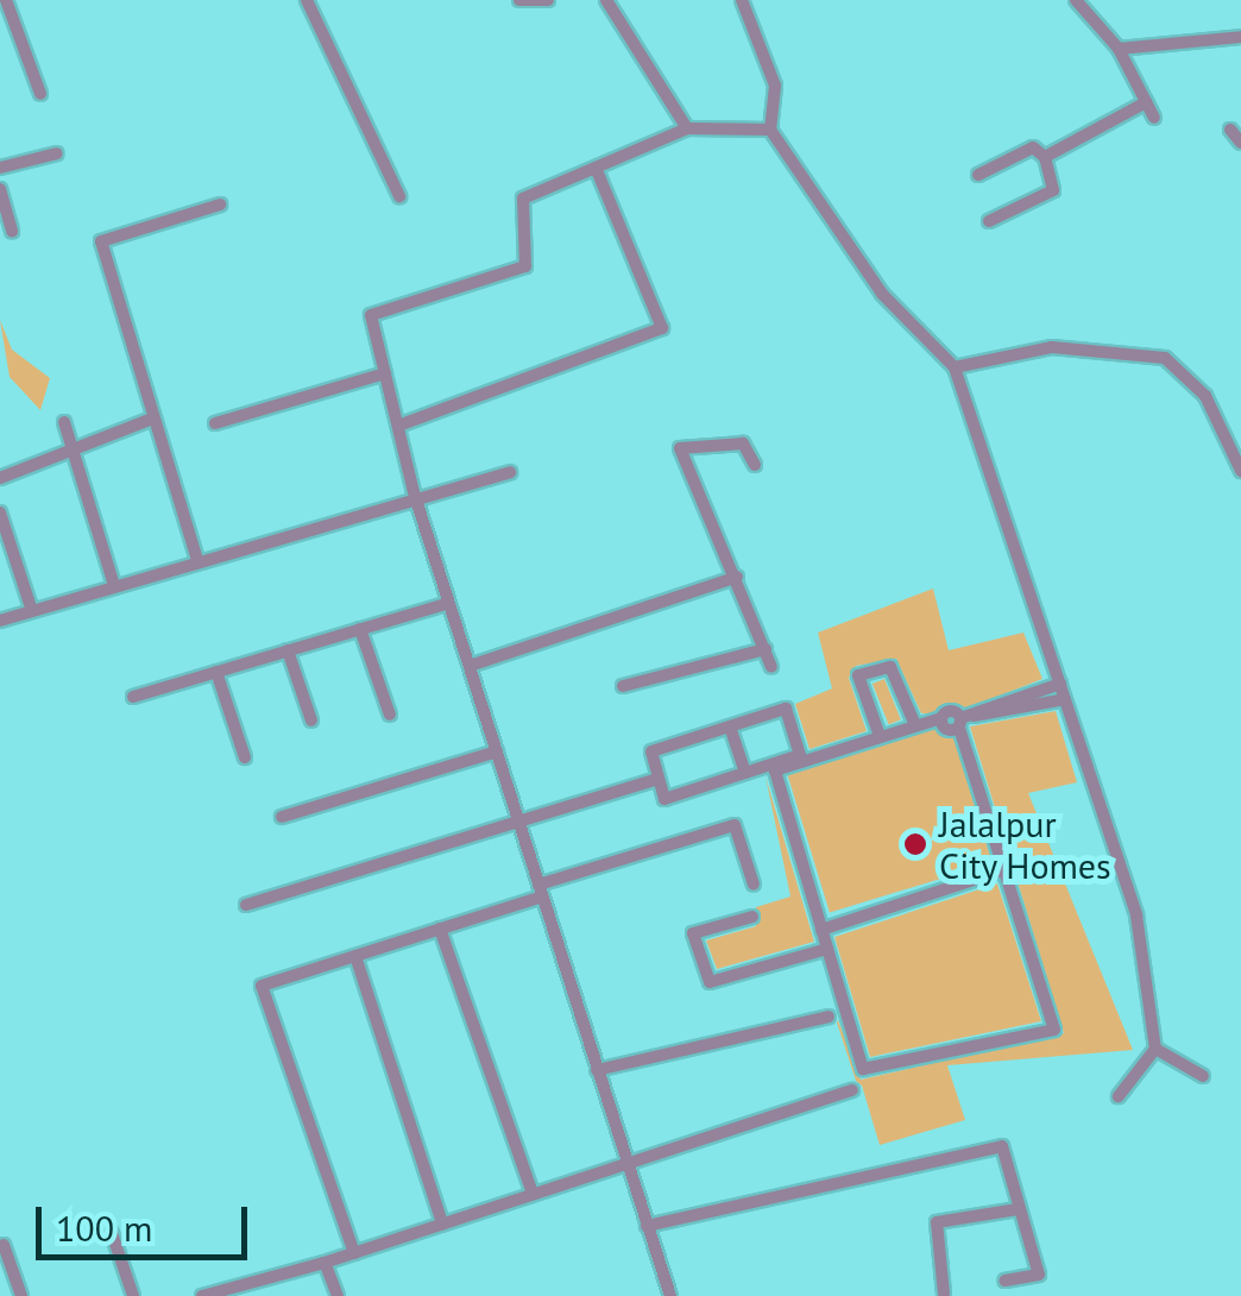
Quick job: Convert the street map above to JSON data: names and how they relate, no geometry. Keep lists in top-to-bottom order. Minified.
{"places":["Jalalpur City Homes"],"scale_bar":"100 m"}
